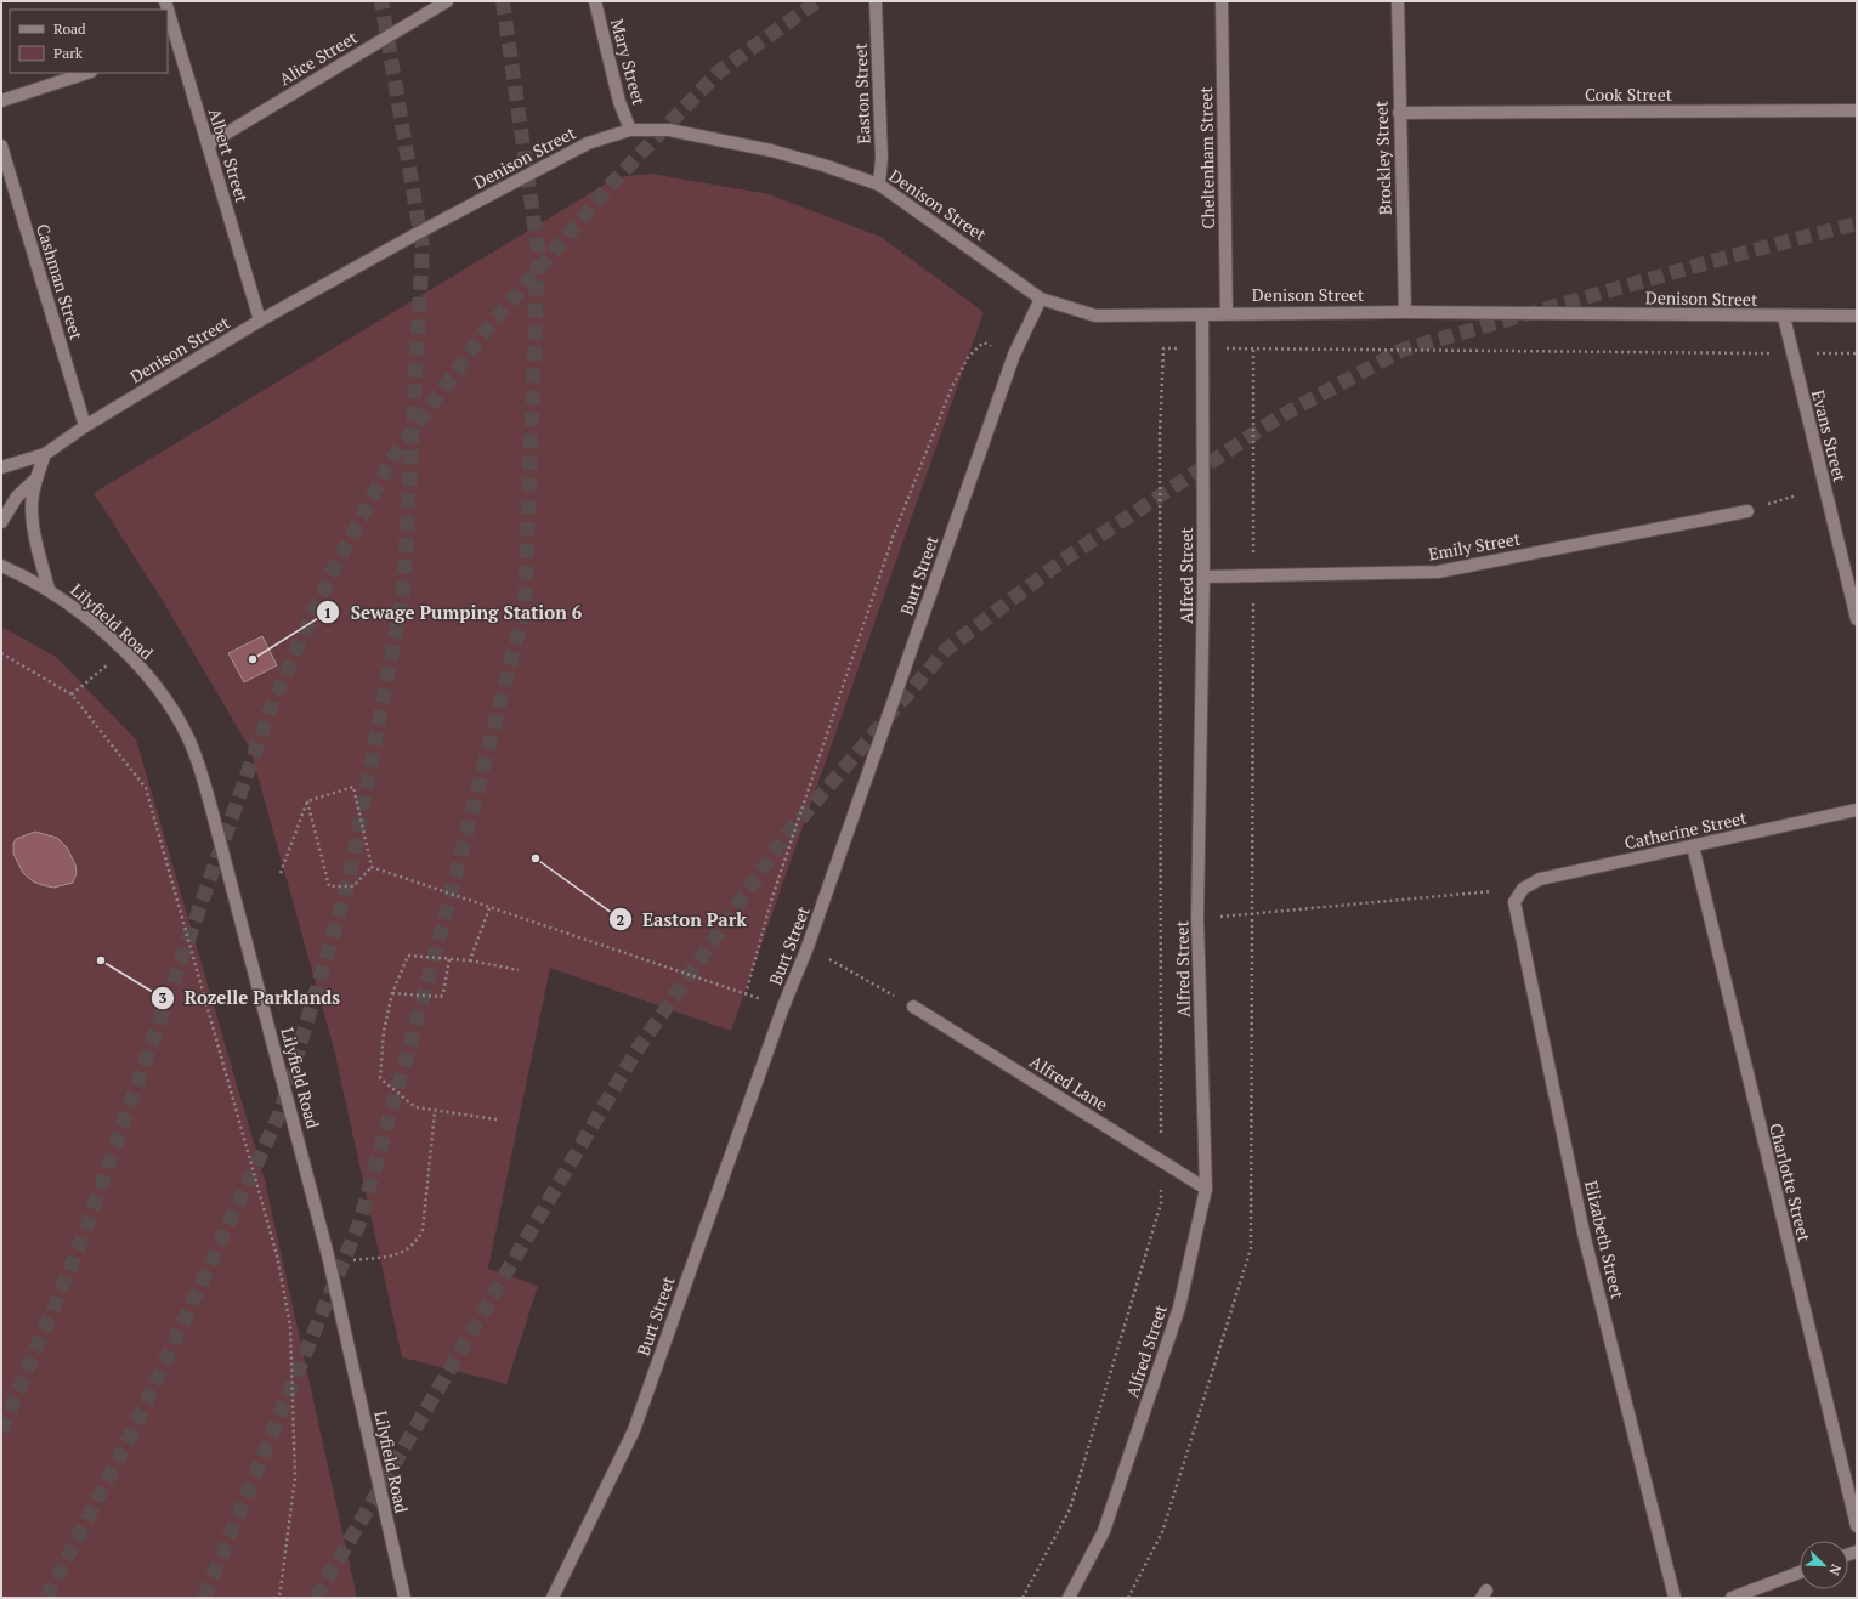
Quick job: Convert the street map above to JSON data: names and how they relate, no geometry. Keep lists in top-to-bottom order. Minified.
{"streets":{"street":["Alice Street","Mary Street","Easton Street","Cook Street","Albert Street","Denison Street","Cheltenham Street","Brockley Street","Cashman Street","Evans Street","Emily Street","Burt Street","Alfred Street","Lilyfield Road","Catherine Street","Alfred Lane","Charlotte Street","Elizabeth Street"]},"crossings":[["Alice Street","Albert Street"],["Mary Street","Denison Street"],["Easton Street","Denison Street"],["Cook Street","Brockley Street"],["Albert Street","Denison Street"],["Denison Street","Cheltenham Street"],["Denison Street","Brockley Street"],["Denison Street","Cashman Street"],["Denison Street","Evans Street"],["Denison Street","Burt Street"],["Denison Street","Alfred Street"],["Emily Street","Alfred Street"],["Alfred Street","Alfred Lane"],["Catherine Street","Charlotte Street"],["Catherine Street","Elizabeth Street"]],"places":["Sewage Pumping Station 6","Easton Park","Rozelle Parklands"],"legend":["Road","Park"],"north":"bottom right"}
